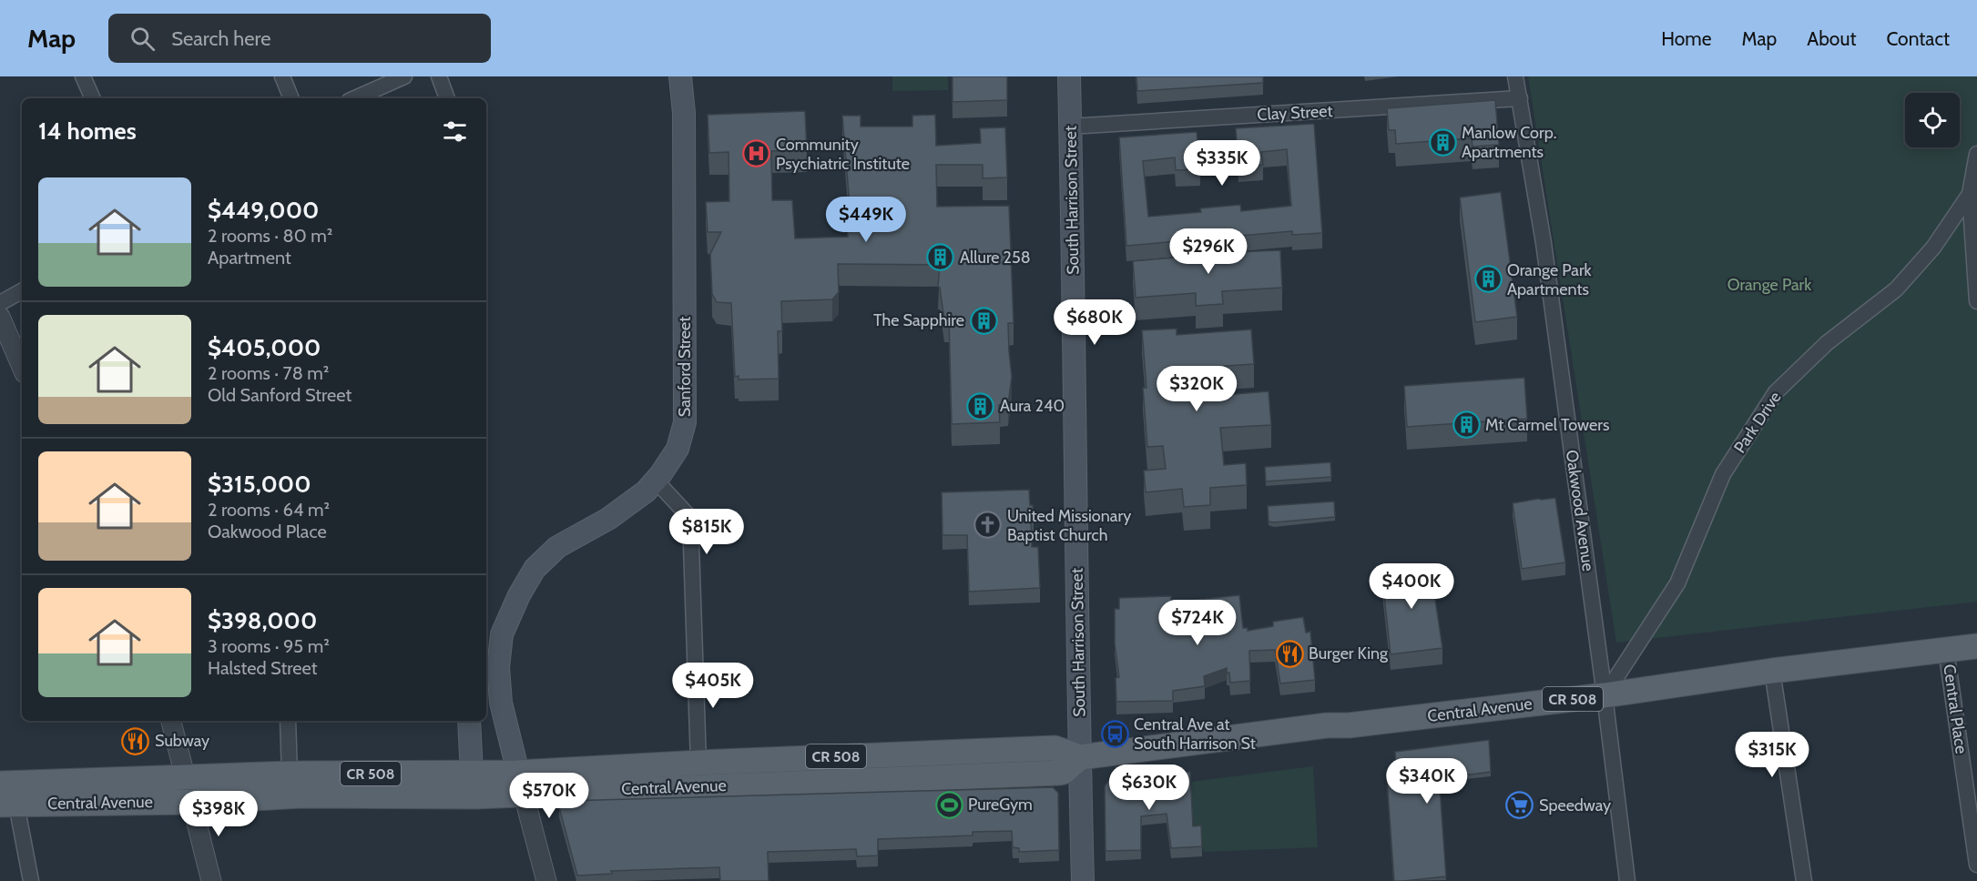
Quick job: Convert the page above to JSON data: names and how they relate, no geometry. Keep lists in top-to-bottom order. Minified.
{"streets":{"main road":["South Harrison Street","Sanford Street","CR 508","Central Avenue"],"street":["Clay Street","Park Drive","Oakwood Avenue","Central Place"]},"crossings":[["Clay Street","South Harrison Street"],["Clay Street","Oakwood Avenue"],["South Harrison Street","Central Avenue"],["Sanford Street","Central Avenue"],["Park Drive","Oakwood Avenue"],["Park Drive","Central Avenue"],["Oakwood Avenue","Central Avenue"],["Central Place","Central Avenue"]],"parks":["Orange Park"],"places":{"building":["Manlow Corp. Apartments","Allure 258","Orange Park Apartments","The Sapphire","Aura 240","Mt Carmel Towers"],"hospital":["Community Psychiatric Institute"],"church":["United Missionary Baptist Church"],"restaurant":["Burger King","Subway"],"bus stop":["Central Ave at South Harrison St"],"sports":["PureGym"],"supermarket":["Speedway"]},"page":{"header":"Map","search":"Search here","nav":["Home","Map","About","Contact"],"heading":"14 homes","price":["$335K","$449K","$296K","$680K","$320K","$815K","$400K","$724K","$405K","$315K","$340K","$630K","$570K","$398K"],"list":[{"name":"$449,000","note":"2 rooms · 80 m² · Apartment"},{"name":"$405,000","note":"2 rooms · 78 m² · Old Sanford Street"},{"name":"$315,000","note":"2 rooms · 64 m² · Oakwood Place"},{"name":"$398,000","note":"3 rooms · 95 m² · Halsted Street"}]}}
